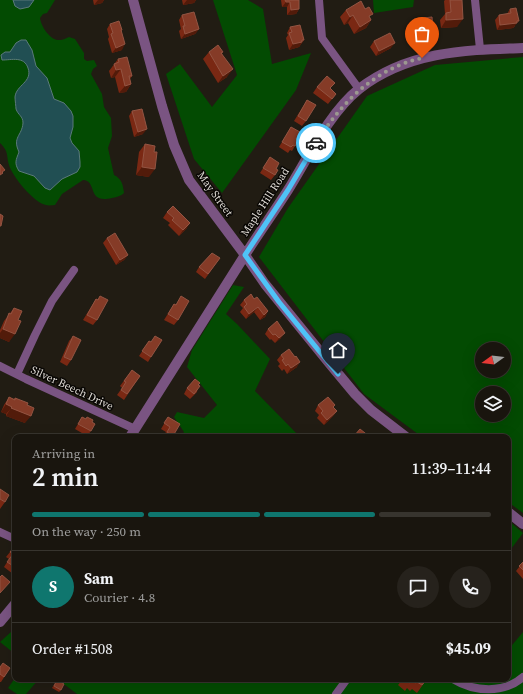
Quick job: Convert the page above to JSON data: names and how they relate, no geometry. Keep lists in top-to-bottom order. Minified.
{"streets":{"street":["May Street","Maple Hill Road","Silver Beech Drive"]},"crossings":[["May Street","Maple Hill Road"],["Maple Hill Road","Silver Beech Drive"]],"north":"left","page":{"heading":["2 min","Arriving in","11:39–11:44"],"panel":["Sam","Courier · 4.8","Order #1508","$45.09"],"bar":"On the way · 250 m","round":"S"}}
